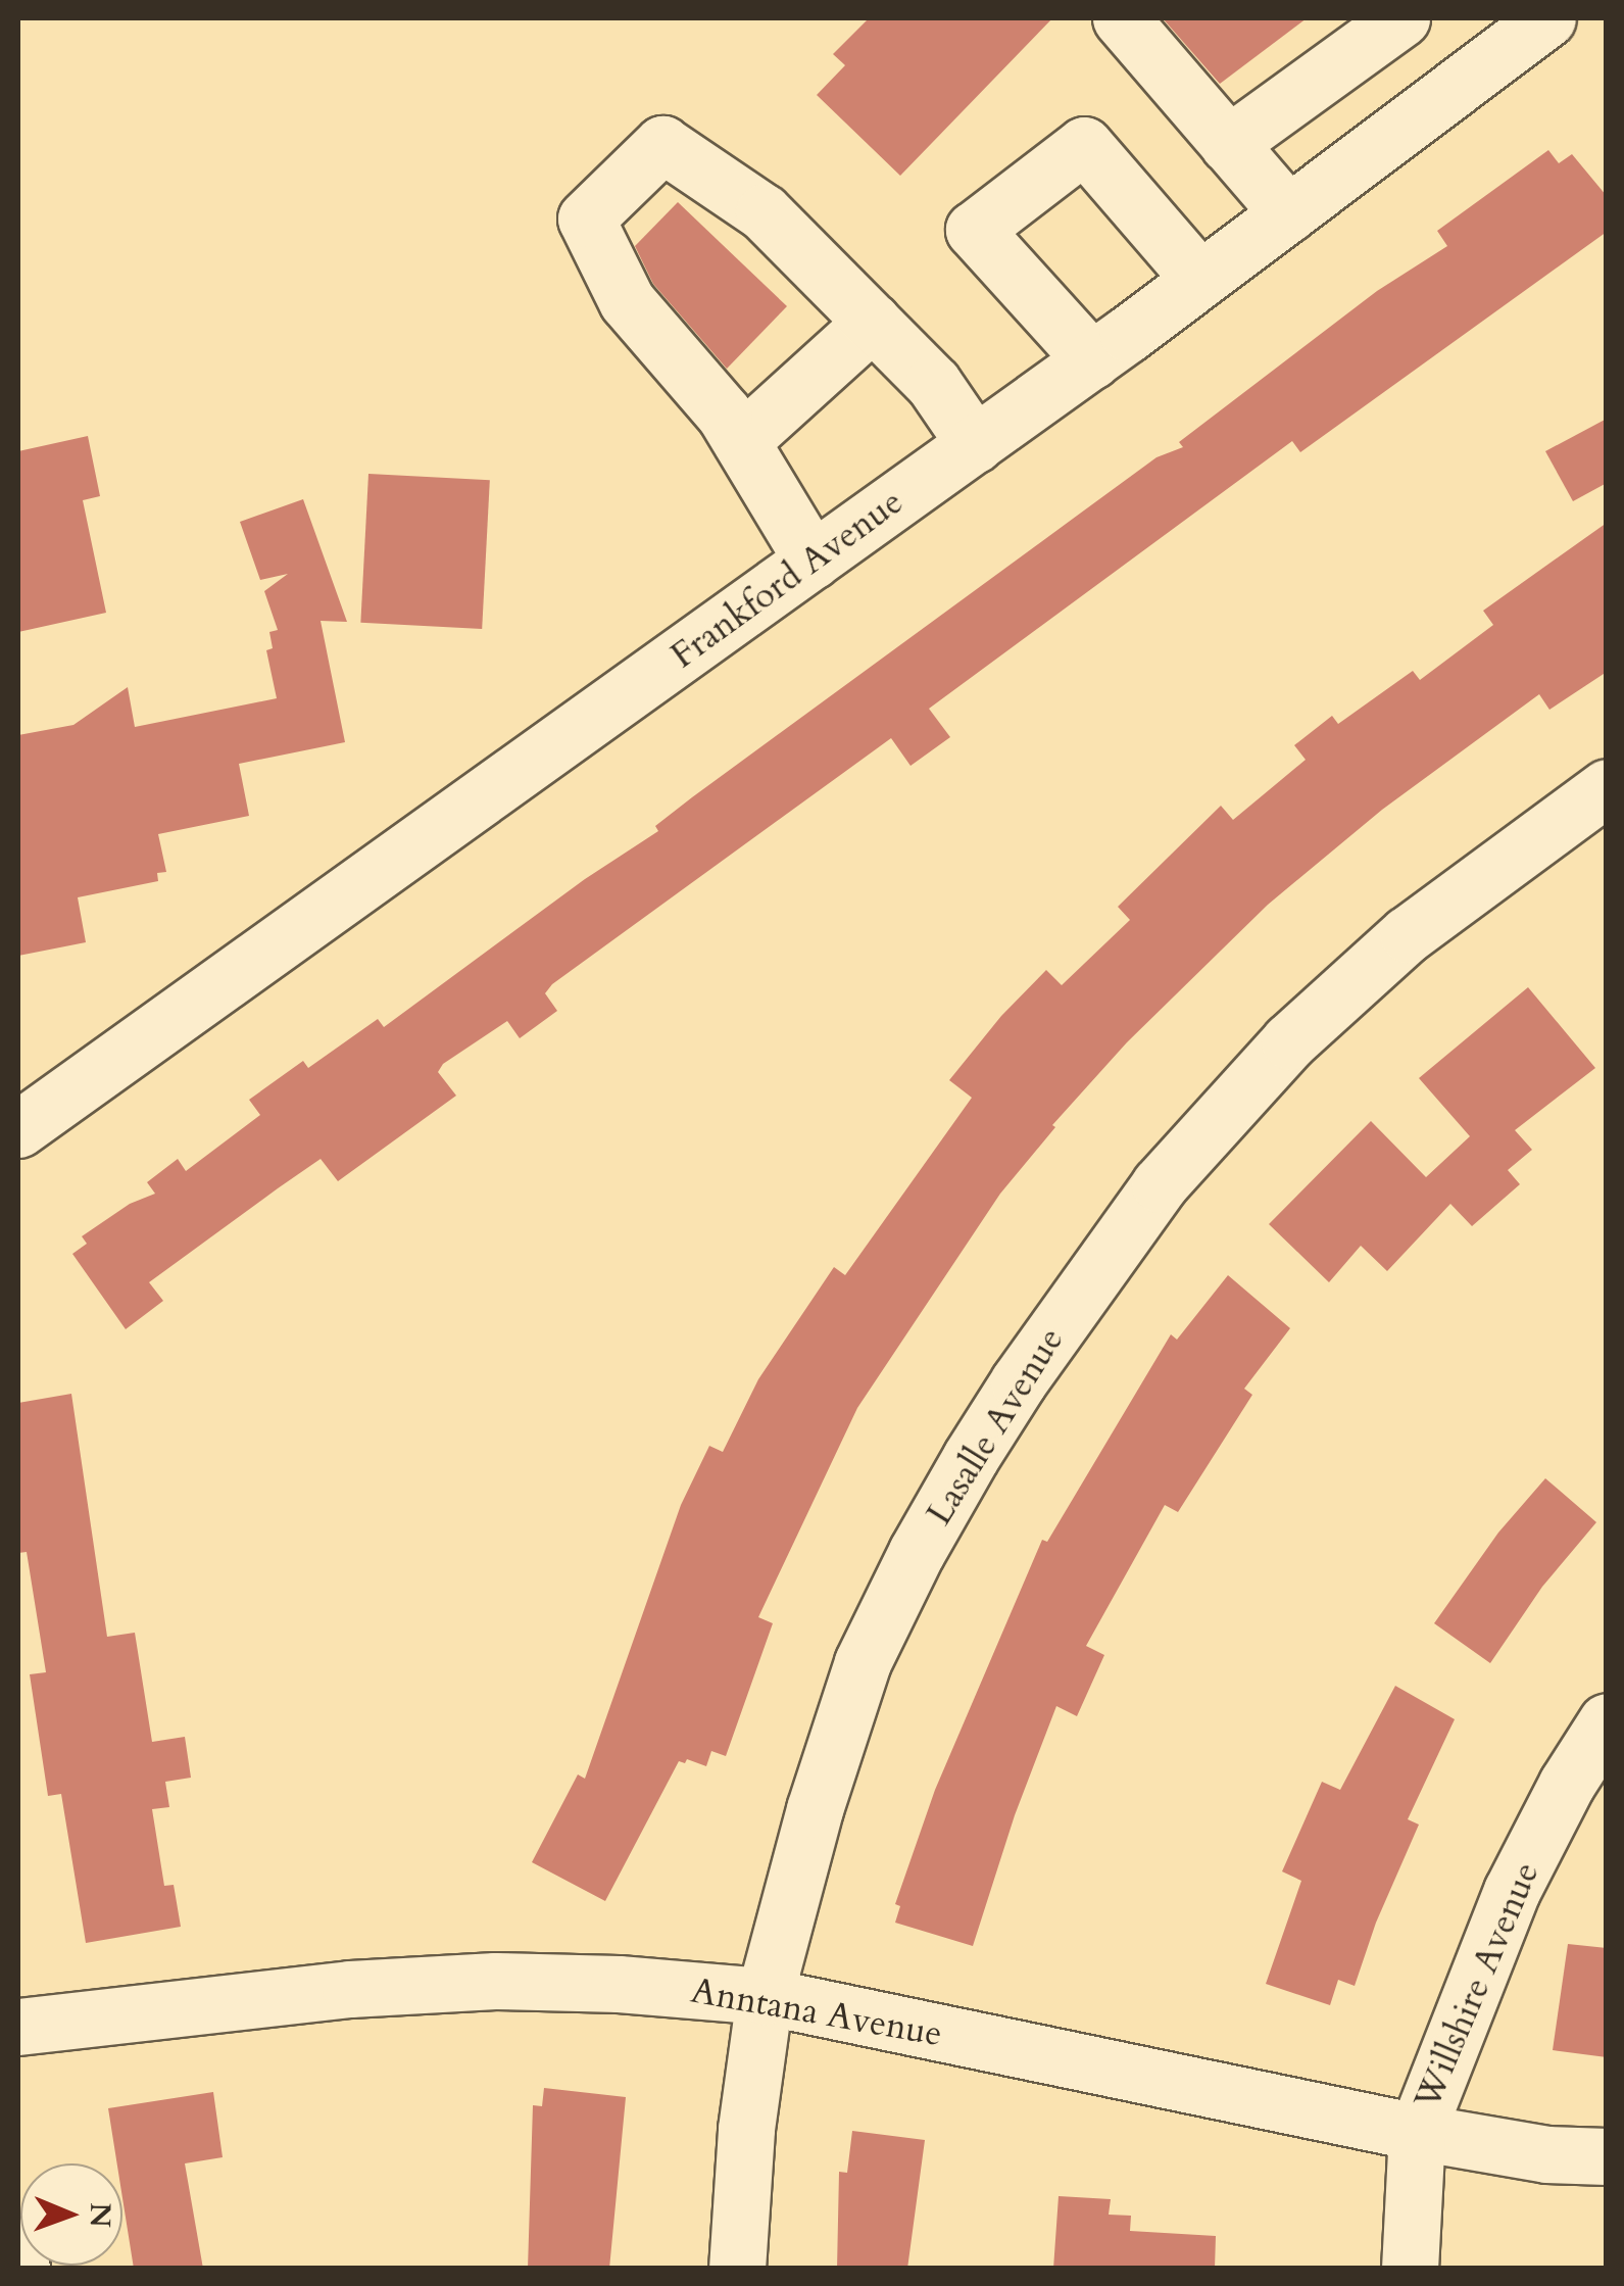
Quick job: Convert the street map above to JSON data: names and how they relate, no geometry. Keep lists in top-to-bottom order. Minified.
{"streets":{"street":["Frankford Avenue","Lasalle Avenue","Willshire Avenue","Anntana Avenue"]},"crossings":[["Lasalle Avenue","Anntana Avenue"],["Willshire Avenue","Anntana Avenue"]],"north":"right"}
